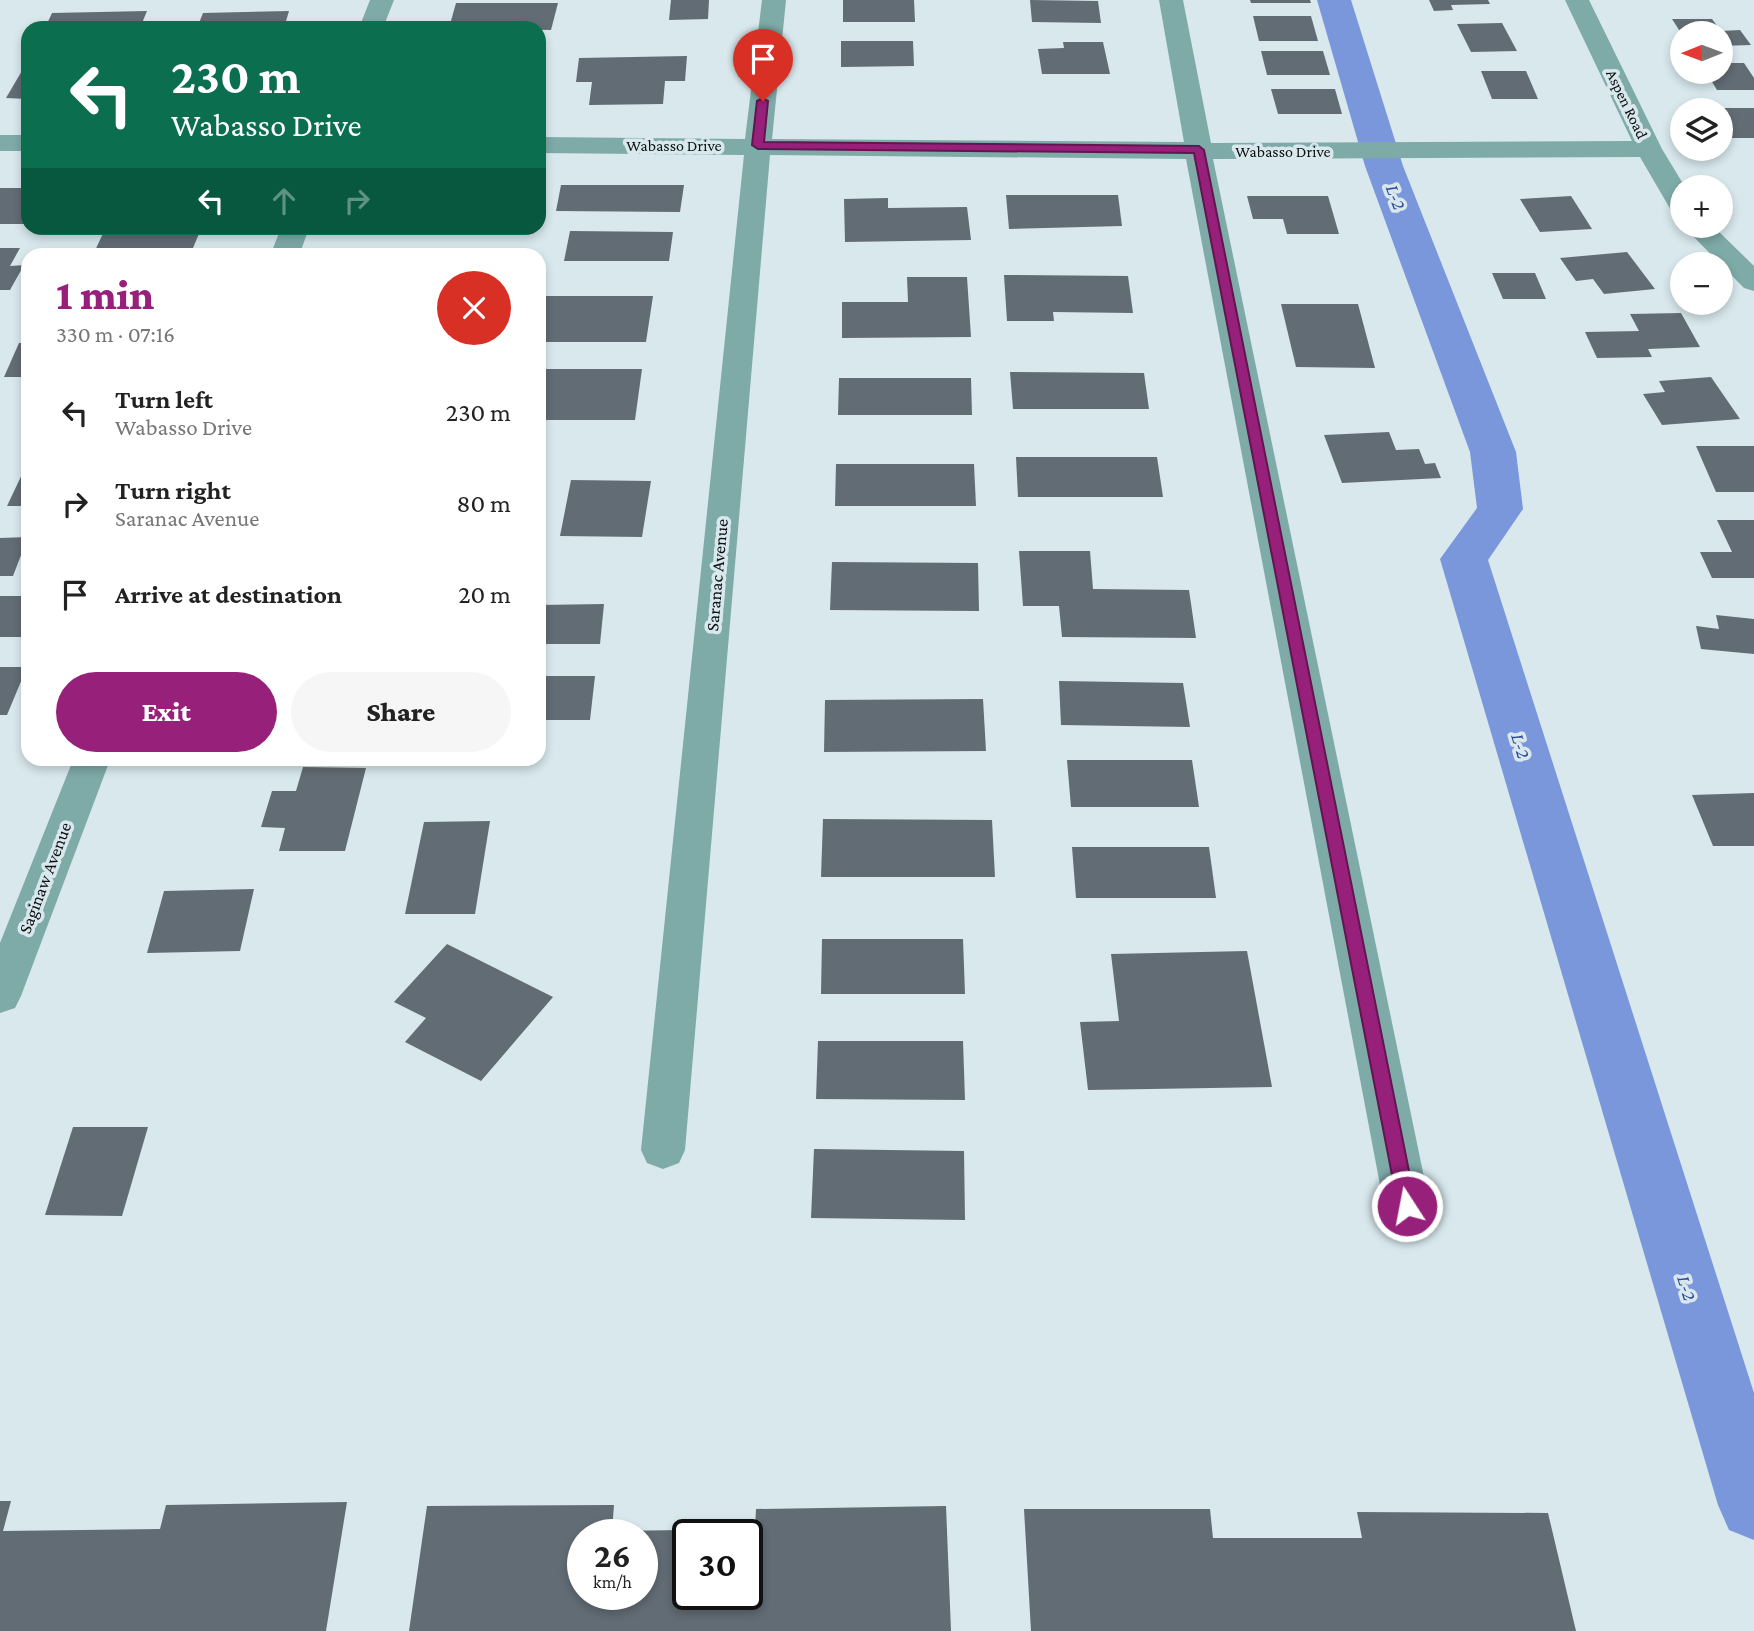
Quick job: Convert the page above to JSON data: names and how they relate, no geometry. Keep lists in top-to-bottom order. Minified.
{"streets":{"street":["Aspen Road","Wabasso Drive","Saranac Avenue","Saginaw Avenue"]},"crossings":[["Aspen Road","Wabasso Drive"],["Wabasso Drive","Saranac Avenue"]],"water":["L-2"],"north":"left","page":{"map_buttons":["+","−"],"turn":["230 m","Wabasso Drive"],"heading":["1 min","330 m · 07:16"],"list":[{"name":"Turn left","note":"Wabasso Drive","value":"230 m"},{"name":"Turn right","note":"Saranac Avenue","value":"80 m"},{"name":"Arrive at destination","value":"20 m"}],"buttons":["Exit","Share"],"speed":"26 km/h","limit":"30"}}
